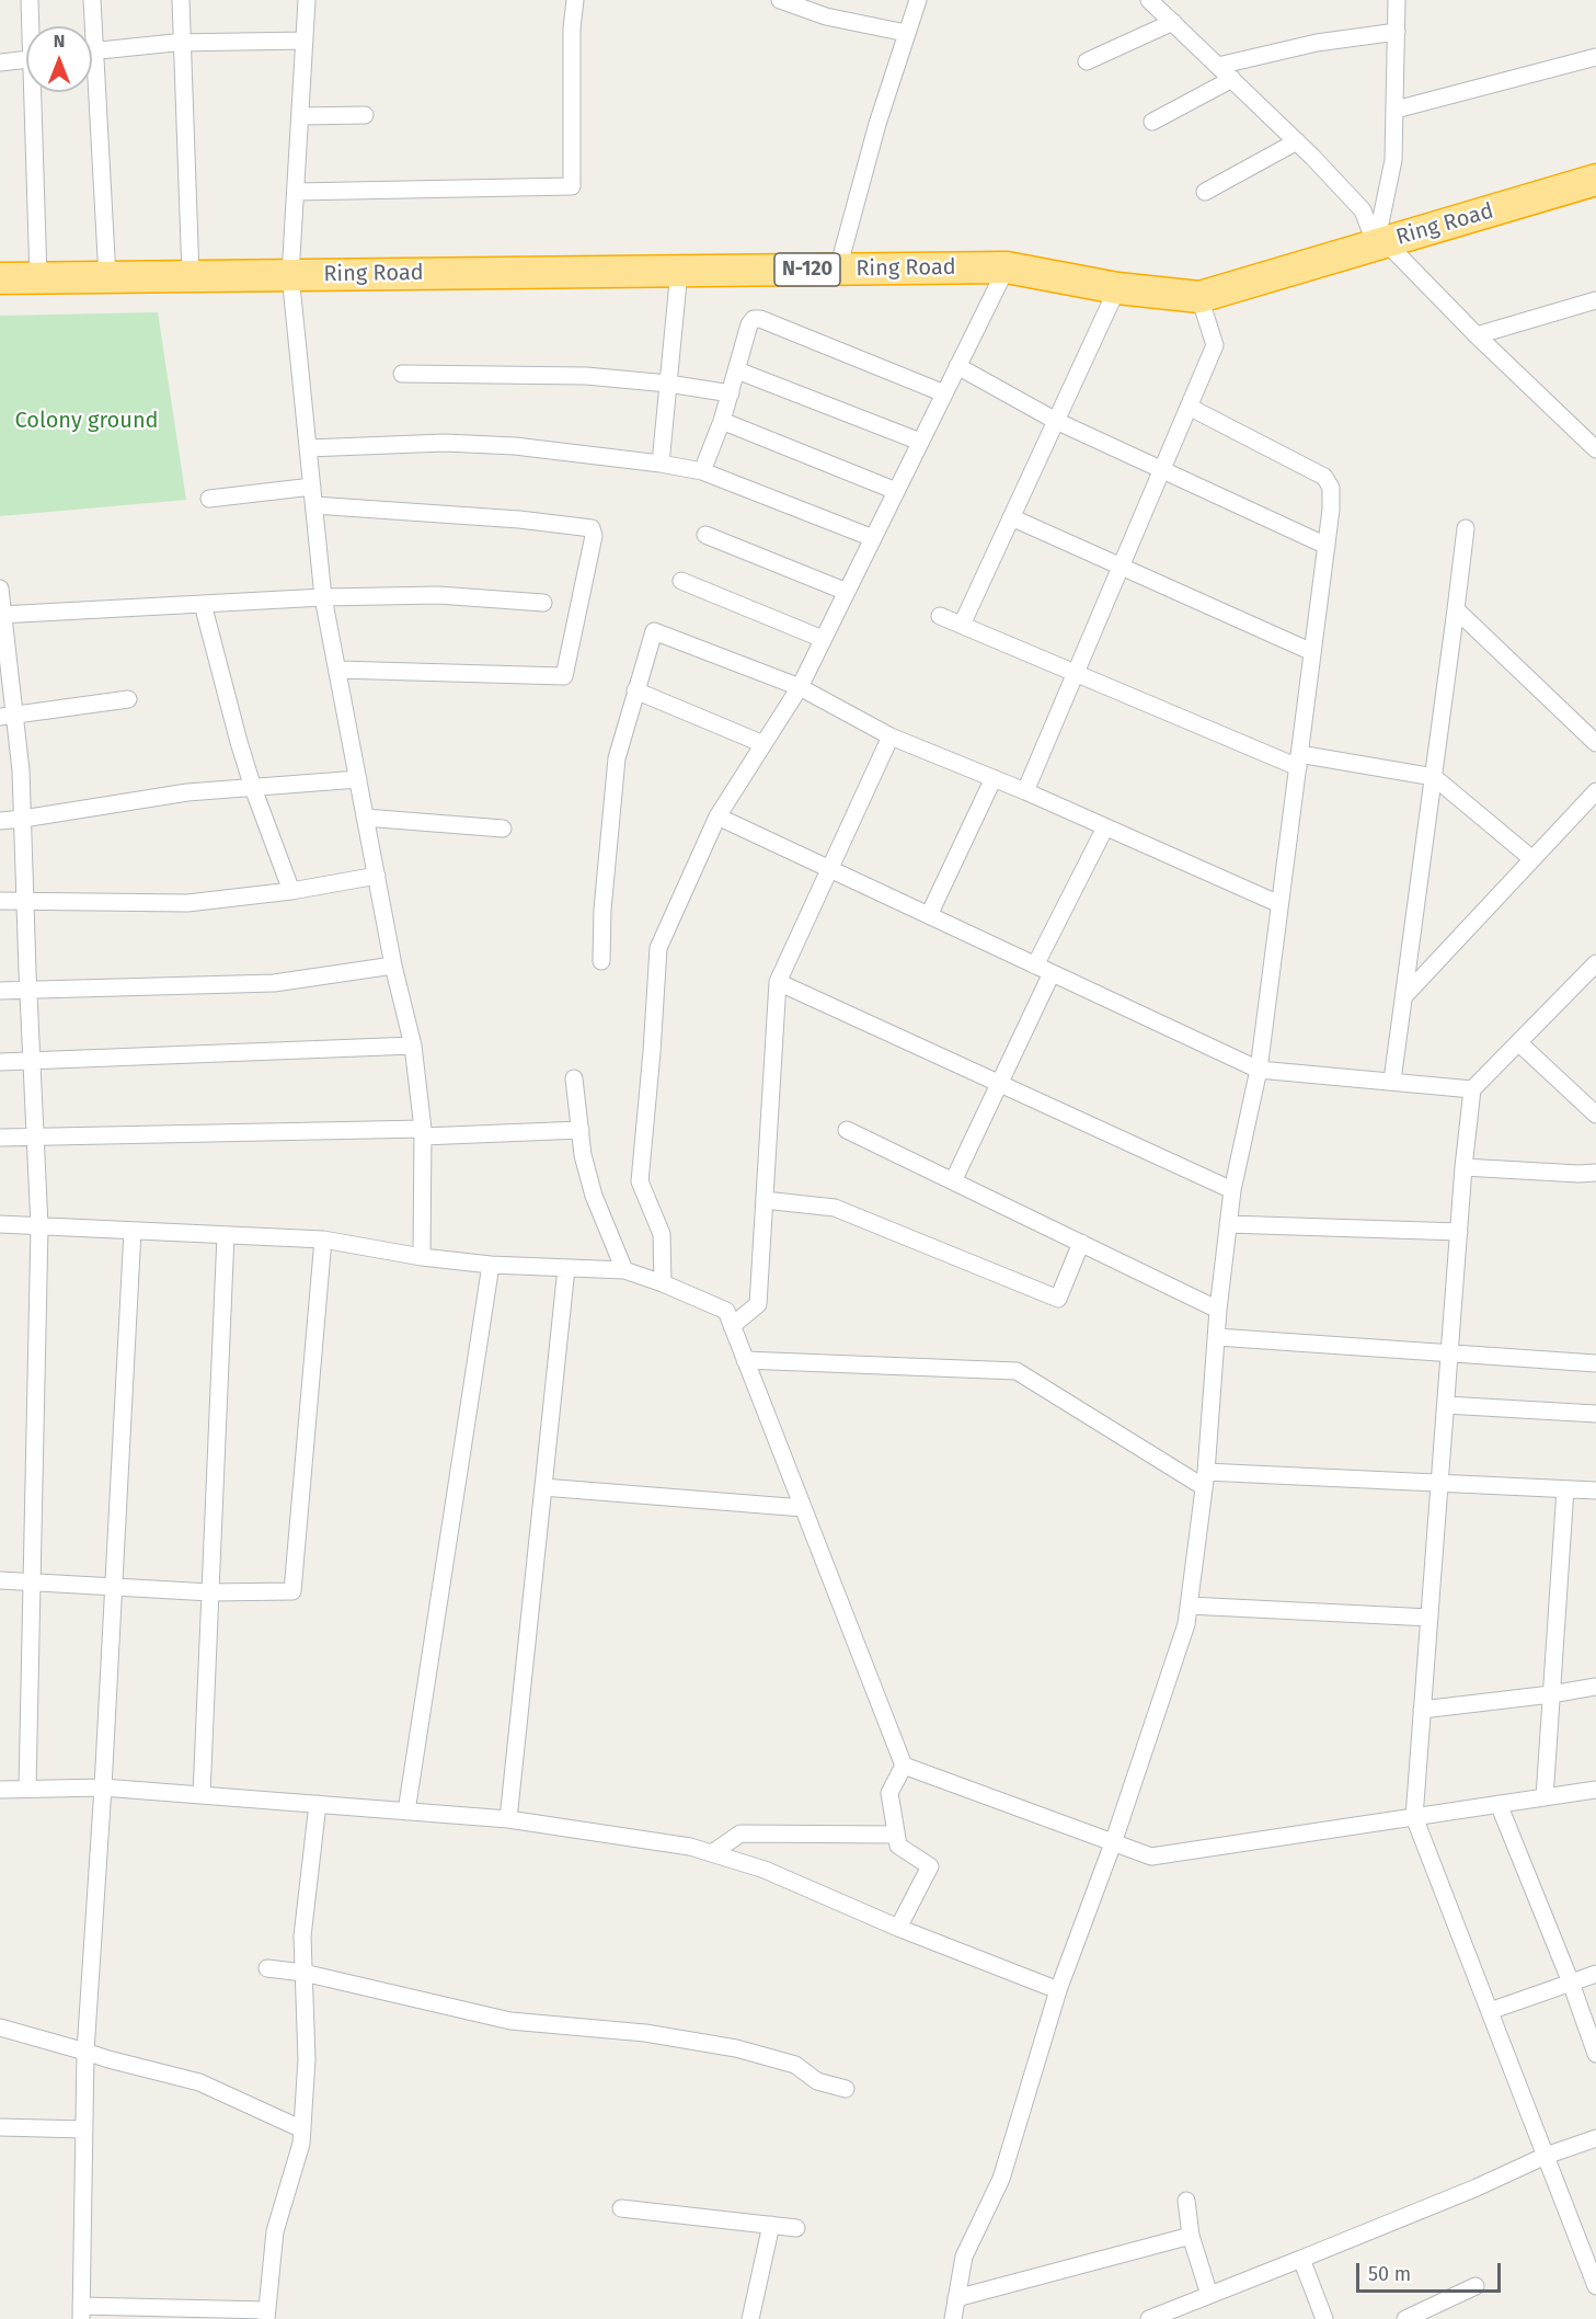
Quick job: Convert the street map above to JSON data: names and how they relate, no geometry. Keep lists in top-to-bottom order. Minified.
{"streets":{"highway":["Ring Road","N-120"]},"parks":["Colony ground"],"scale_bar":"50 m","north":"top"}
